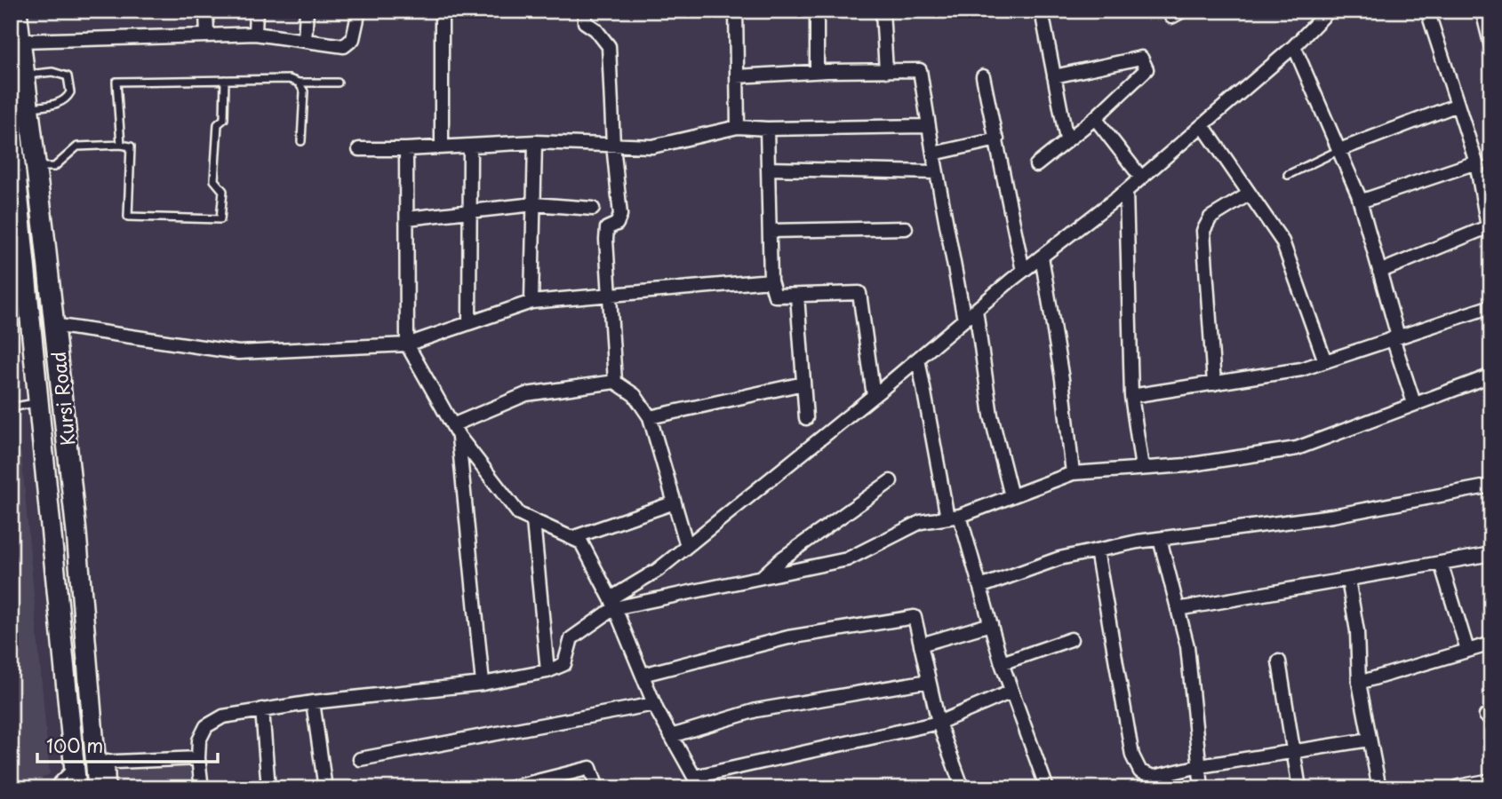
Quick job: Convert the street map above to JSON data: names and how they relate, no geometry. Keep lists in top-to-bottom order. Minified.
{"streets":{"main road":["Kursi Road"]},"scale_bar":"100 m"}
